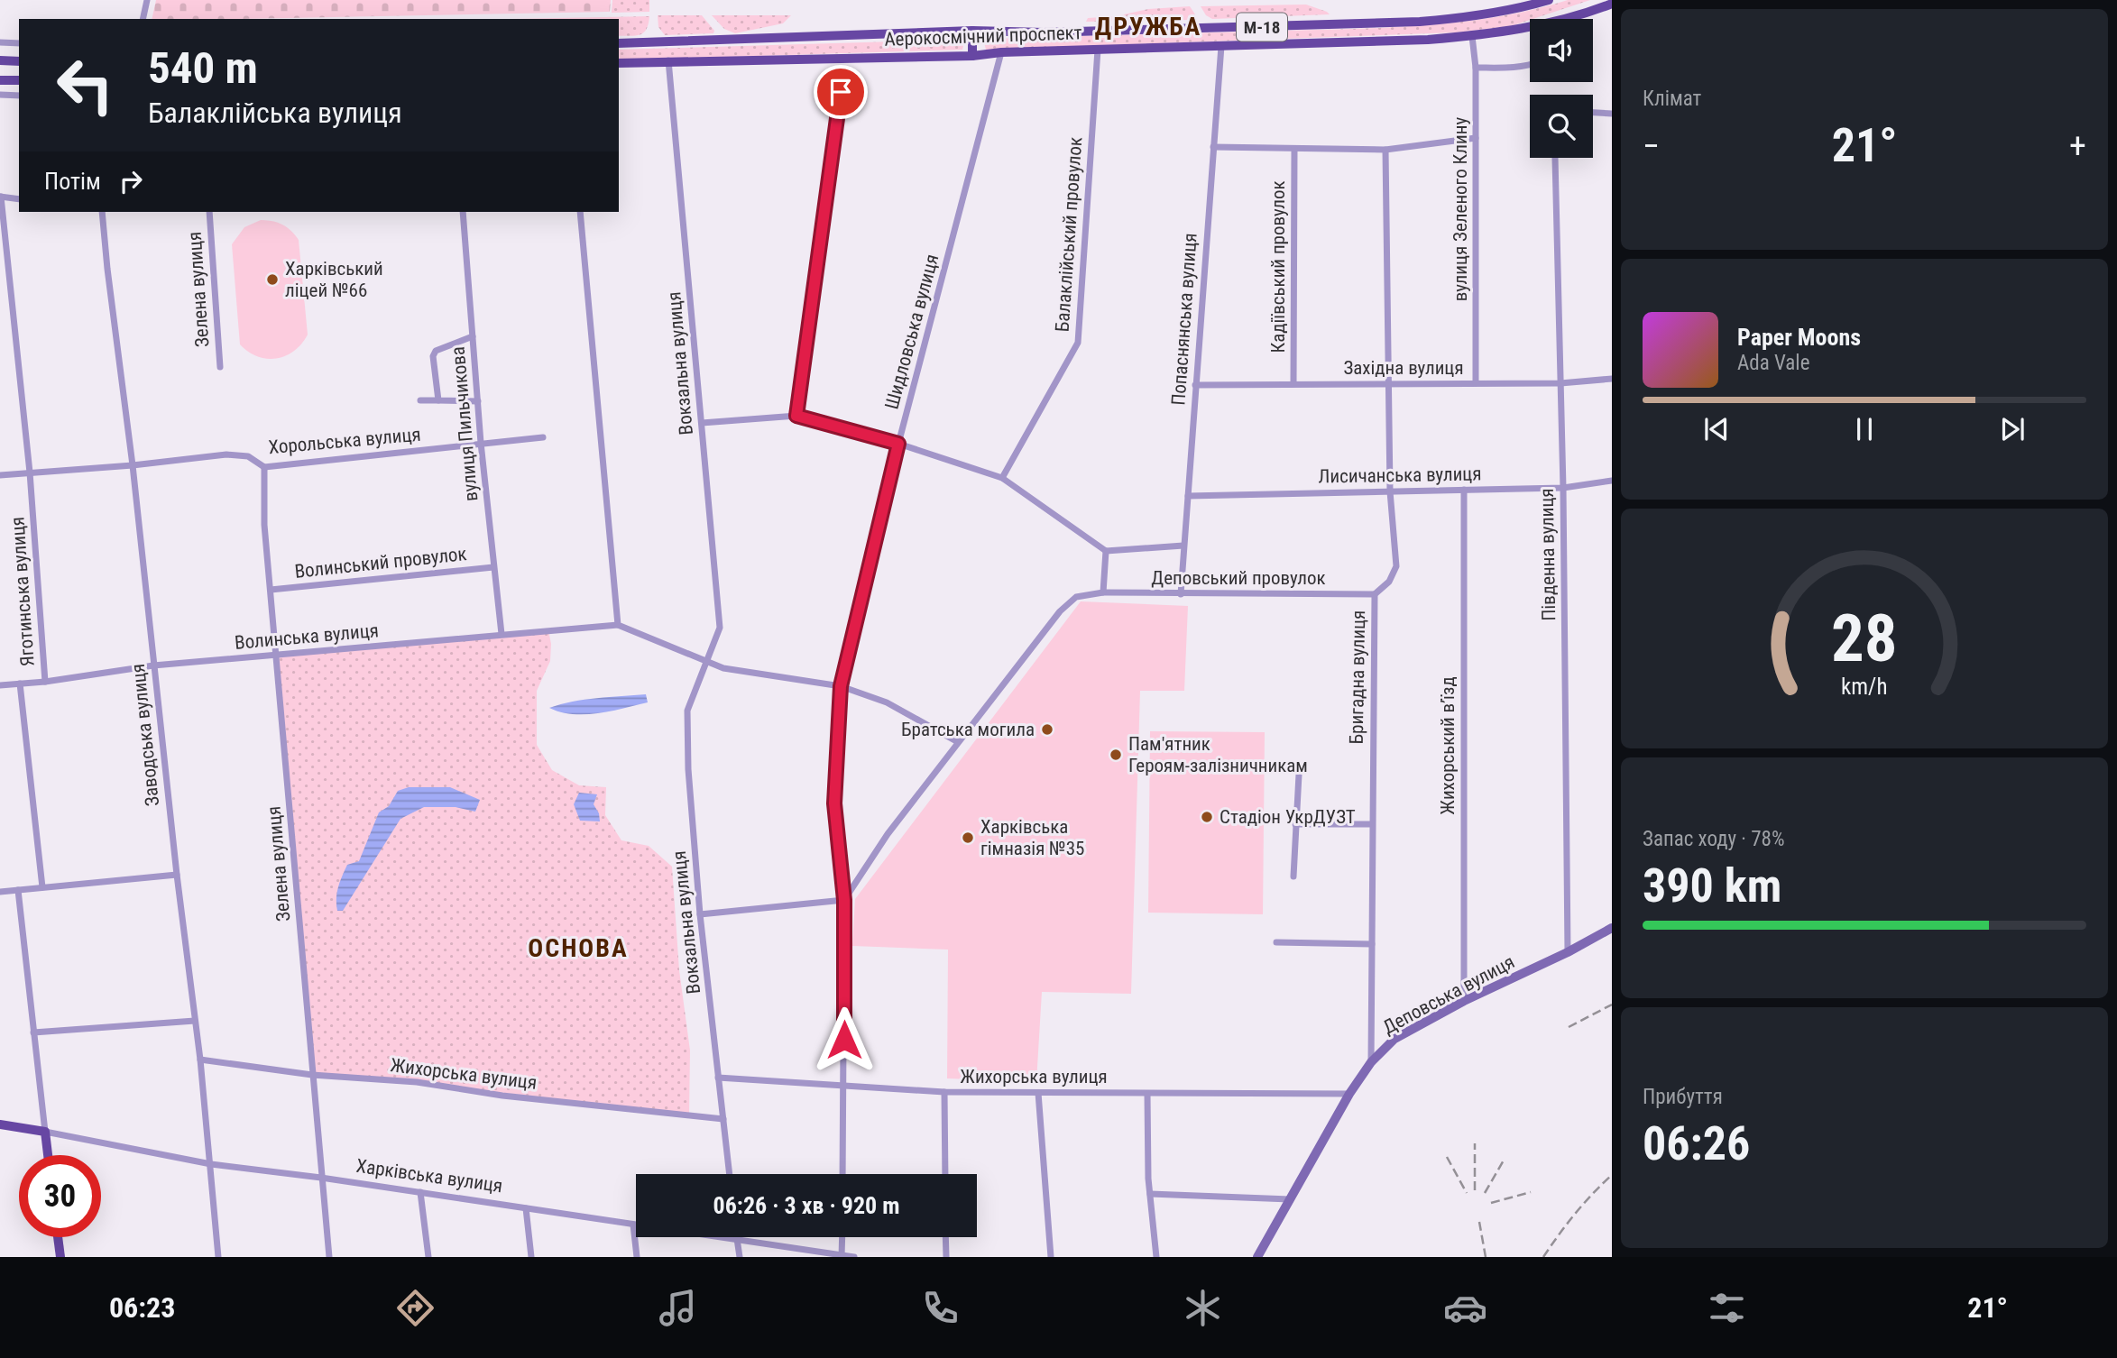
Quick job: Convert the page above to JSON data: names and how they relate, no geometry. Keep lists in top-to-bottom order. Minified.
{"streets":{"main road":["М-18","Аерокосмічний проспект","Деповська вулиця","Харківська вулиця"],"street":["вулиця Зеленого Клину","Балаклійський провулок","Кадіївський провулок","Зелена вулиця","Попаснянська вулиця","Шидловська вулиця","Вокзальна вулиця","Західна вулиця","вулиця Пильчикова","Хорольська вулиця","Лисичанська вулиця","Південна вулиця","Волинський провулок","Деповський провулок","Яготинська вулиця","Волинська вулиця","Бригадна вулиця","Заводська вулиця","Жихорський в’їзд","Жихорська вулиця"]},"crossings":[["Аерокосмічний проспект","вулиця Зеленого Клину"],["Аерокосмічний проспект","Балаклійський провулок"],["Аерокосмічний проспект","Попаснянська вулиця"],["Аерокосмічний проспект","Шидловська вулиця"],["Аерокосмічний проспект","Вокзальна вулиця"],["вулиця Зеленого Клину","Західна вулиця"],["Кадіївський провулок","Західна вулиця"],["Зелена вулиця","Хорольська вулиця"],["Зелена вулиця","Волинський провулок"],["Зелена вулиця","Волинська вулиця"],["Зелена вулиця","Жихорська вулиця"],["Зелена вулиця","Харківська вулиця"],["Попаснянська вулиця","Західна вулиця"],["Попаснянська вулиця","Лисичанська вулиця"],["Попаснянська вулиця","Деповський провулок"],["Шидловська вулиця","Деповський провулок"],["Шидловська вулиця","Жихорська вулиця"],["Вокзальна вулиця","Жихорська вулиця"],["Західна вулиця","Південна вулиця"],["Західна вулиця","Бригадна вулиця"],["вулиця Пильчикова","Хорольська вулиця"],["вулиця Пильчикова","Волинський провулок"],["вулиця Пильчикова","Волинська вулиця"],["Хорольська вулиця","Яготинська вулиця"],["Хорольська вулиця","Заводська вулиця"],["Лисичанська вулиця","Південна вулиця"],["Лисичанська вулиця","Бригадна вулиця"],["Лисичанська вулиця","Жихорський в’їзд"],["Південна вулиця","Деповська вулиця"],["Деповський провулок","Бригадна вулиця"],["Яготинська вулиця","Волинська вулиця"],["Волинська вулиця","Заводська вулиця"],["Бригадна вулиця","Деповська вулиця"],["Заводська вулиця","Жихорська вулиця"],["Заводська вулиця","Харківська вулиця"],["Жихорський в’їзд","Деповська вулиця"],["Деповська вулиця","Жихорська вулиця"]],"districts":["ДРУЖБА","ОСНОВА"],"places":["Харківський ліцей №66","Братська могила","Пам'ятник Героям-залізничникам","Стадіон УкрДУЗТ","Харківська гімназія №35"],"page":{"tile":["Клімат",["Запас ходу · 78%","390 km"],["Прибуття","06:26"]],"turn":["540 m","Балаклійська вулиця"],"heat":["−","21°","+"],"then":"Потім","song":["Paper Moons","Ada Vale"],"limit":"30","trip":"06:26 · 3 хв · 920 m","tabs":["06:23","21°"],"gauge":["28","km/h"]}}
